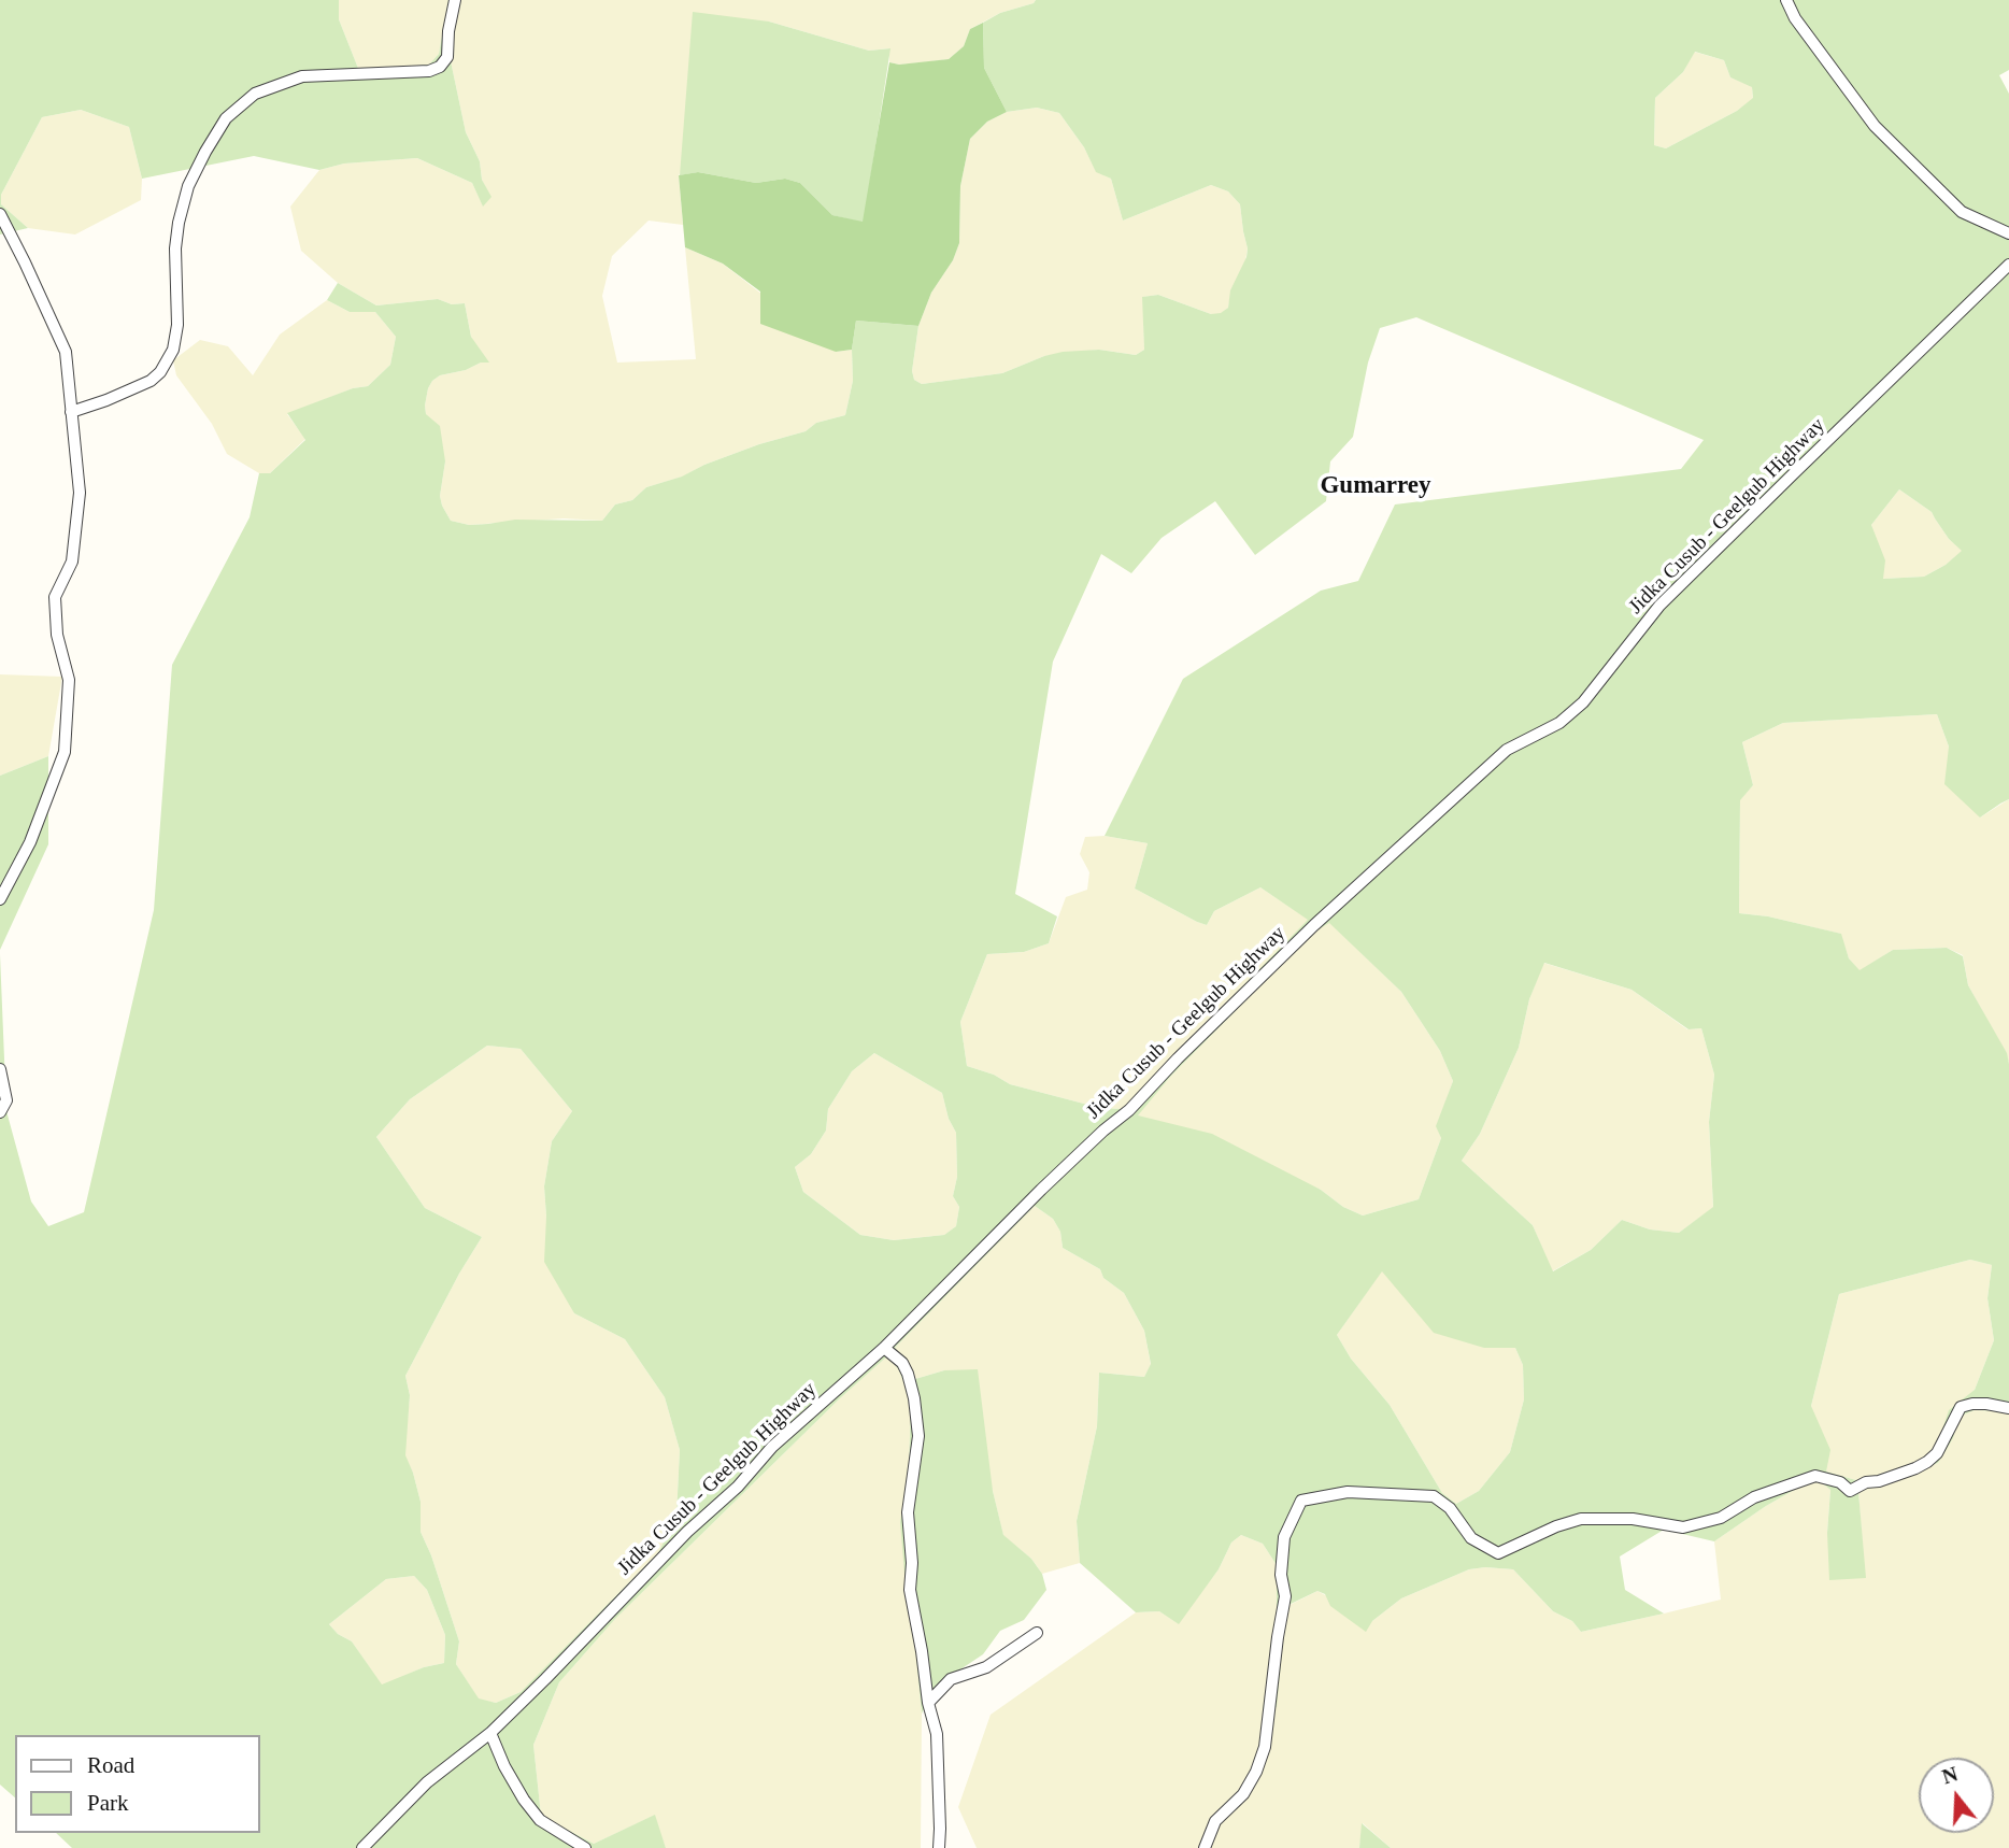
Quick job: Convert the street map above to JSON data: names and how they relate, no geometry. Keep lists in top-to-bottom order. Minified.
{"streets":{"street":["Jidka Cusub - Geelgub Highway"]},"districts":["Gumarrey"],"legend":["Road","Park"],"north":"top"}
